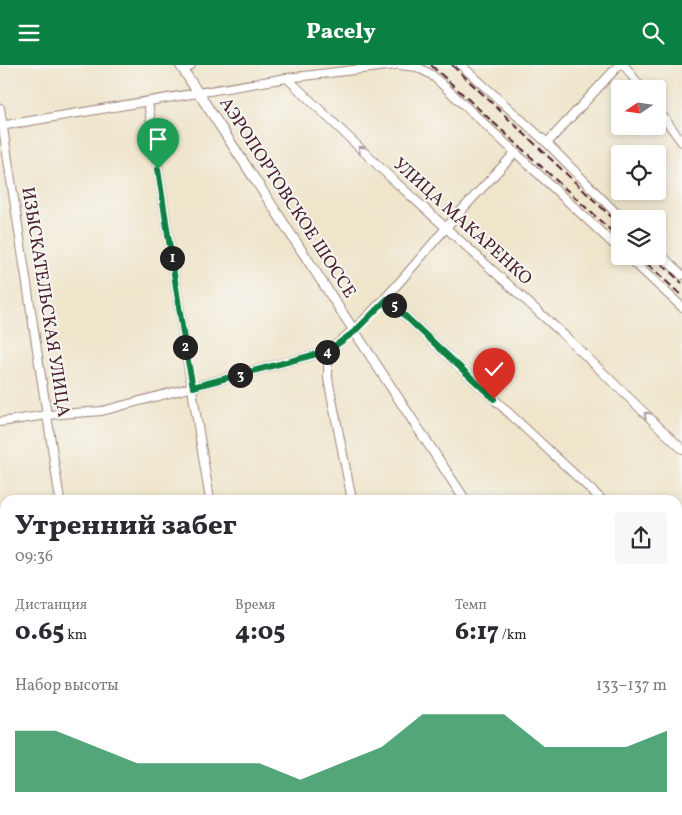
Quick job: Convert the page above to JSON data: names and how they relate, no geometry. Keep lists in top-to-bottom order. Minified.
{"streets":{"main road":["АЭРОПОРТОВСКОЕ ШОССЕ"],"street":["УЛИЦА МАКАРЕНКО","ИЗЫСКАТЕЛЬСКАЯ УЛИЦА"]},"one_way":["УЛИЦА МАКАРЕНКО"],"north":"left","page":{"header":"Pacely","pins":["1","5","2","4","3"],"heading":["Утренний забег","09:36"],"stats":[["Дистанция","0.65 km"],["Время","4:05"],["Темп","6:17 /km"]],"chart":["Набор высоты","133–137 m"]}}
